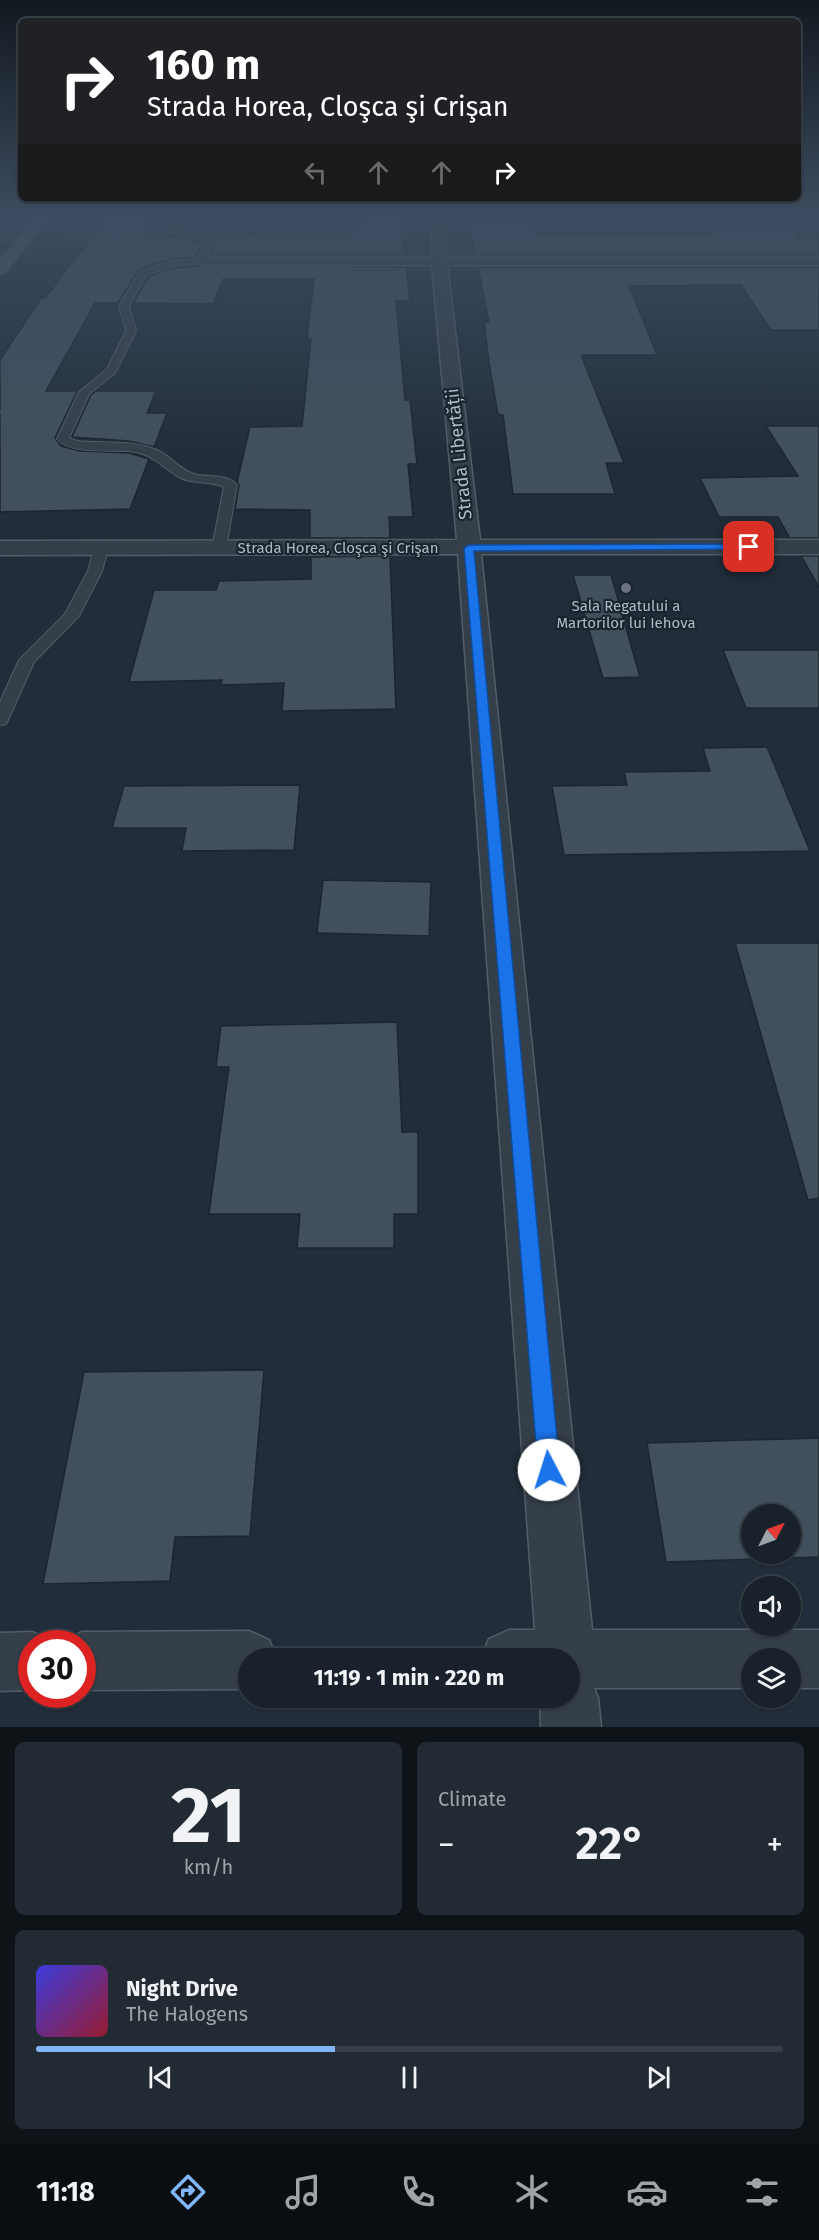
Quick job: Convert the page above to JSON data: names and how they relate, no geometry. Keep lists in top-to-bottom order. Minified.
{"streets":{"street":["Strada Libertății","Strada Horea, Cloşca şi Crişan"]},"crossings":[["Strada Libertății","Strada Horea, Cloşca şi Crişan"]],"places":["Sala Regatului a Martorilor lui Iehova"],"north":"top right","page":{"turn":["160 m","Strada Horea, Cloşca şi Crişan"],"limit":"30","trip":"11:19 · 1 min · 220 m","tile":[["21","km/h"],"Climate"],"heat":["−","22°","+"],"song":["Night Drive","The Halogens"],"tabs":"11:18"}}
